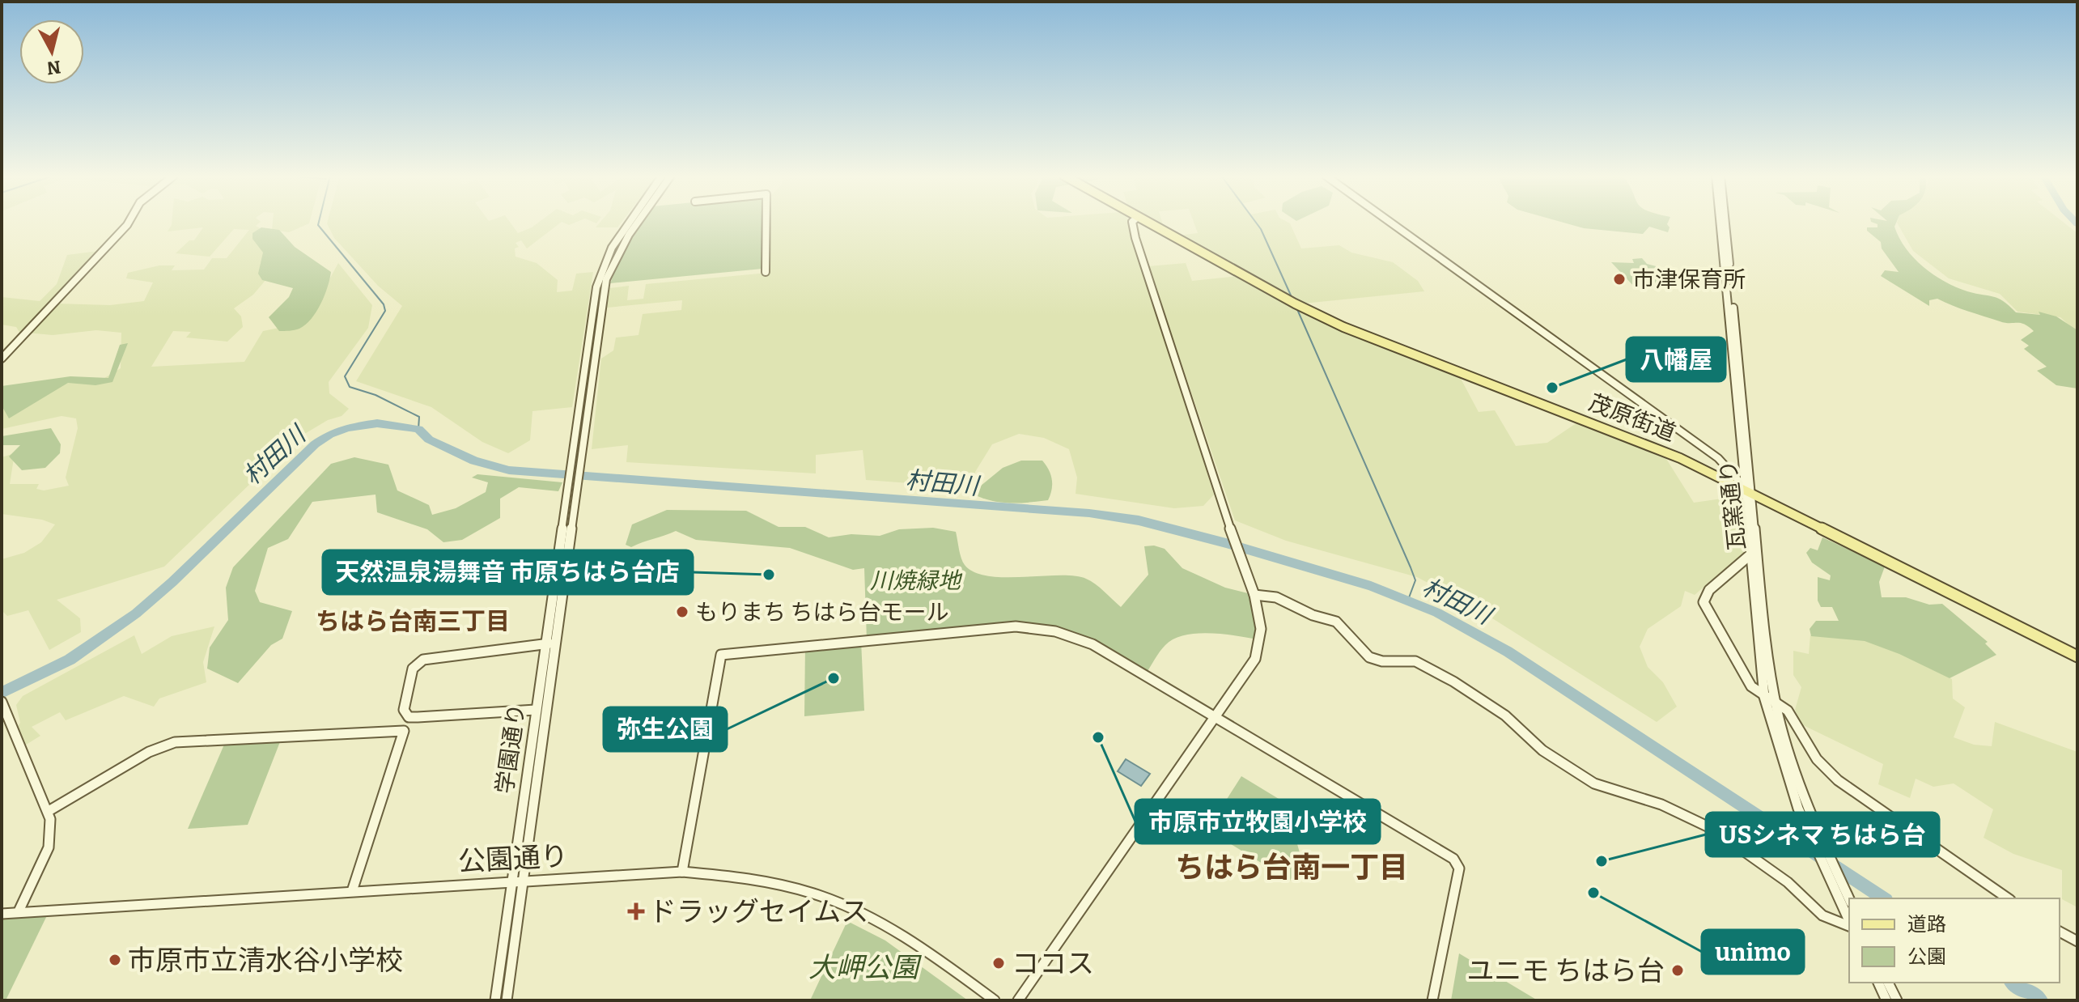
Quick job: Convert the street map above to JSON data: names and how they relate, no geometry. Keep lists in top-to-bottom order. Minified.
{"streets":{"main road":["茂原街道"],"street":["瓦窯通り","学園通り","公園通り"]},"crossings":[["茂原街道","瓦窯通り"],["学園通り","公園通り"]],"districts":["ちはら台南三丁目","ちはら台南一丁目"],"water":["村田川"],"parks":["川焼緑地","大岬公園"],"places":{"other":["市津保育所","八幡屋","天然温泉湯舞音 市原ちはら台店","もりまち ちはら台モール","弥生公園","市原市立牧園小学校","USシネマ ちはら台","unimo","市原市立清水谷小学校","ココス","ユニモ ちはら台"],"health":["ドラッグセイムス"]},"legend":["道路","公園"],"north":"bottom"}
